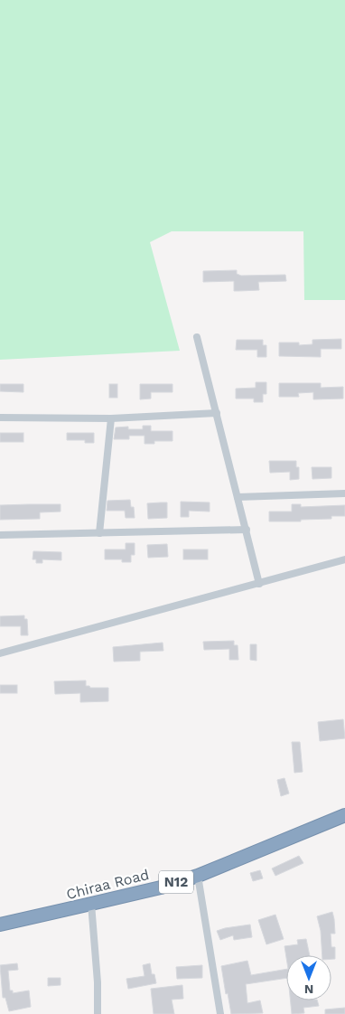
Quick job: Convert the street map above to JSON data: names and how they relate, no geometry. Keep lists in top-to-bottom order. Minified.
{"streets":{"highway":["N12","Chiraa Road"]},"north":"bottom"}
